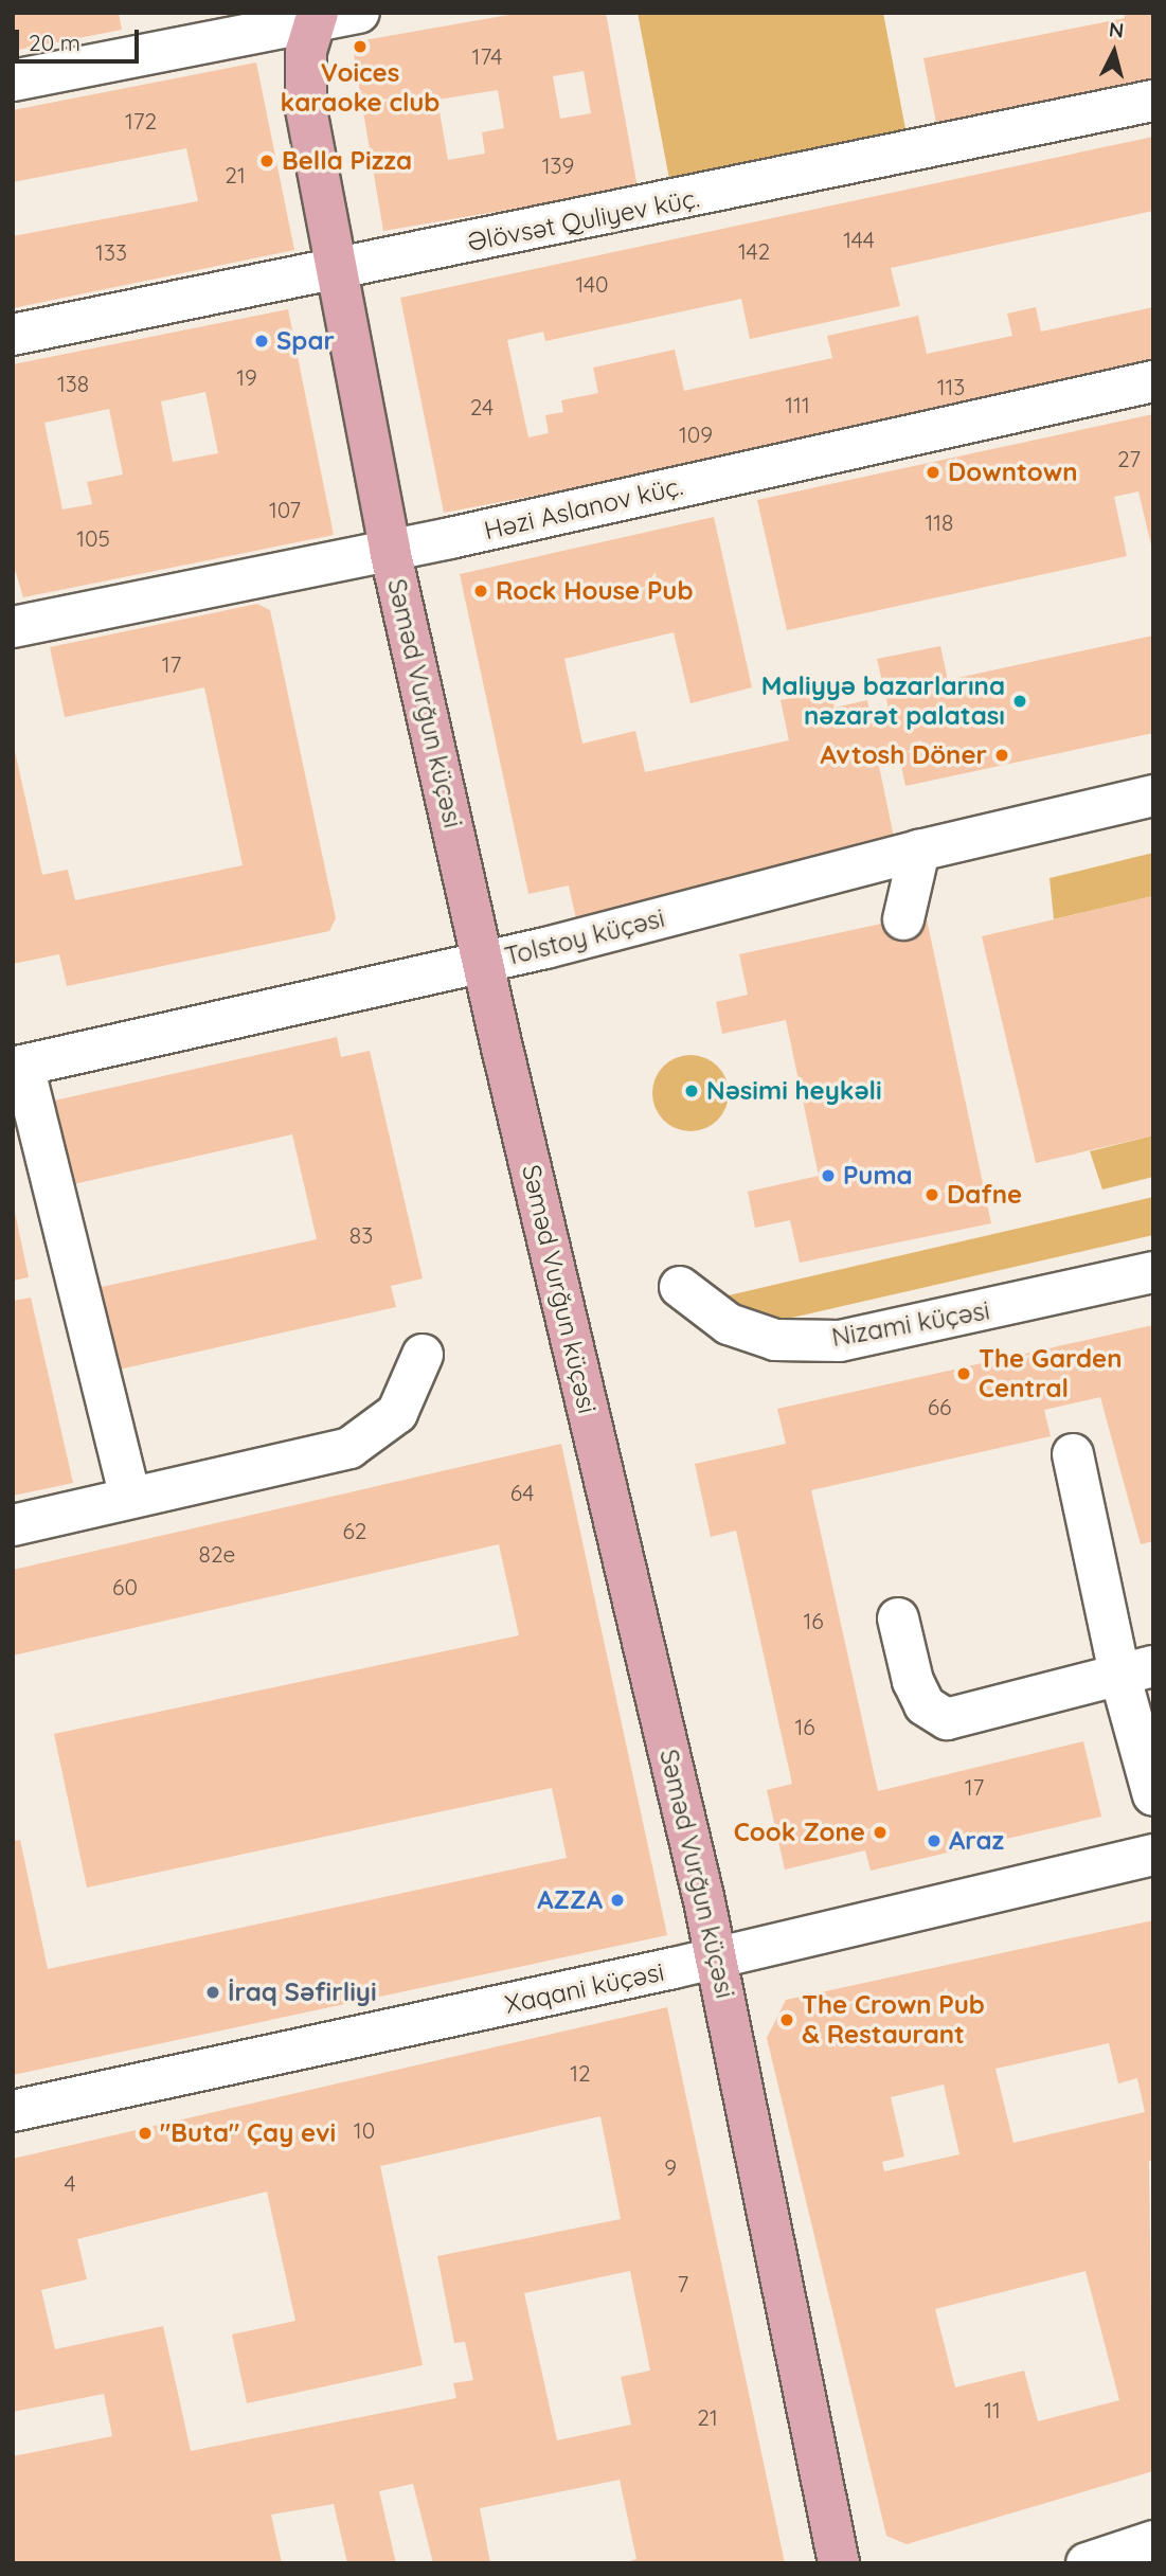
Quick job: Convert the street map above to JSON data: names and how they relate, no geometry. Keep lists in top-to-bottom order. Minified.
{"streets":{"main road":["Səməd Vurğun küçəsi"],"street":["Əlövsət Quliyev küç.","Həzi Aslanov küç.","Tolstoy küçəsi","Nizami küçəsi","Xaqani küçəsi"]},"crossings":[["Əlövsət Quliyev küç.","Səməd Vurğun küçəsi"],["Həzi Aslanov küç.","Səməd Vurğun küçəsi"],["Səməd Vurğun küçəsi","Tolstoy küçəsi"],["Səməd Vurğun küçəsi","Xaqani küçəsi"]],"places":["Voices karaoke club","Bella Pizza","Spar","Downtown","Rock House Pub","Maliyyə bazarlarına nəzarət palatası","Avtosh Döner","Nəsimi heykəli","Puma","Dafne","The Garden Central","Cook Zone","Araz","AZZA","İraq Səfirliyi","The Crown Pub & Restaurant","\"Buta\" Çay evi"],"house_numbers":["174","172","139","21","144","142","133","140","19","138","113","111","24","109","27","107","118","105","17","83","66","64","62","82e","60","16","16","17","12","10","9","4","7","11","21"],"scale_bar":"20 m","north":"top"}
